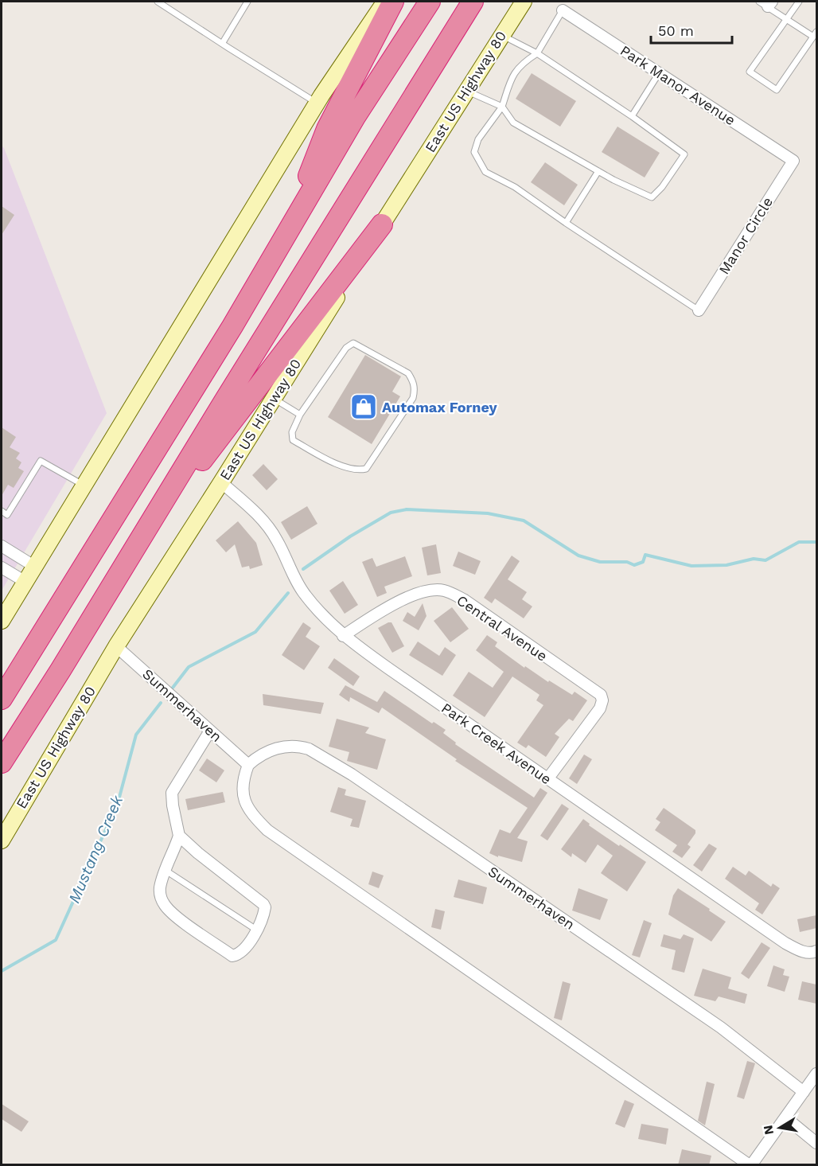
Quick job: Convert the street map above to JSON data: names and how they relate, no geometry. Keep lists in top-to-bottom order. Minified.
{"streets":{"main road":["East US Highway 80"],"street":["Park Manor Avenue","Manor Circle","Central Avenue","Summerhaven","Park Creek Avenue"]},"crossings":[["Park Manor Avenue","Manor Circle"],["East US Highway 80","Summerhaven"],["East US Highway 80","Park Creek Avenue"],["Central Avenue","Park Creek Avenue"]],"water":["Mustang Creek"],"places":{"shop":["Automax Forney"]},"scale_bar":"50 m","north":"left"}
